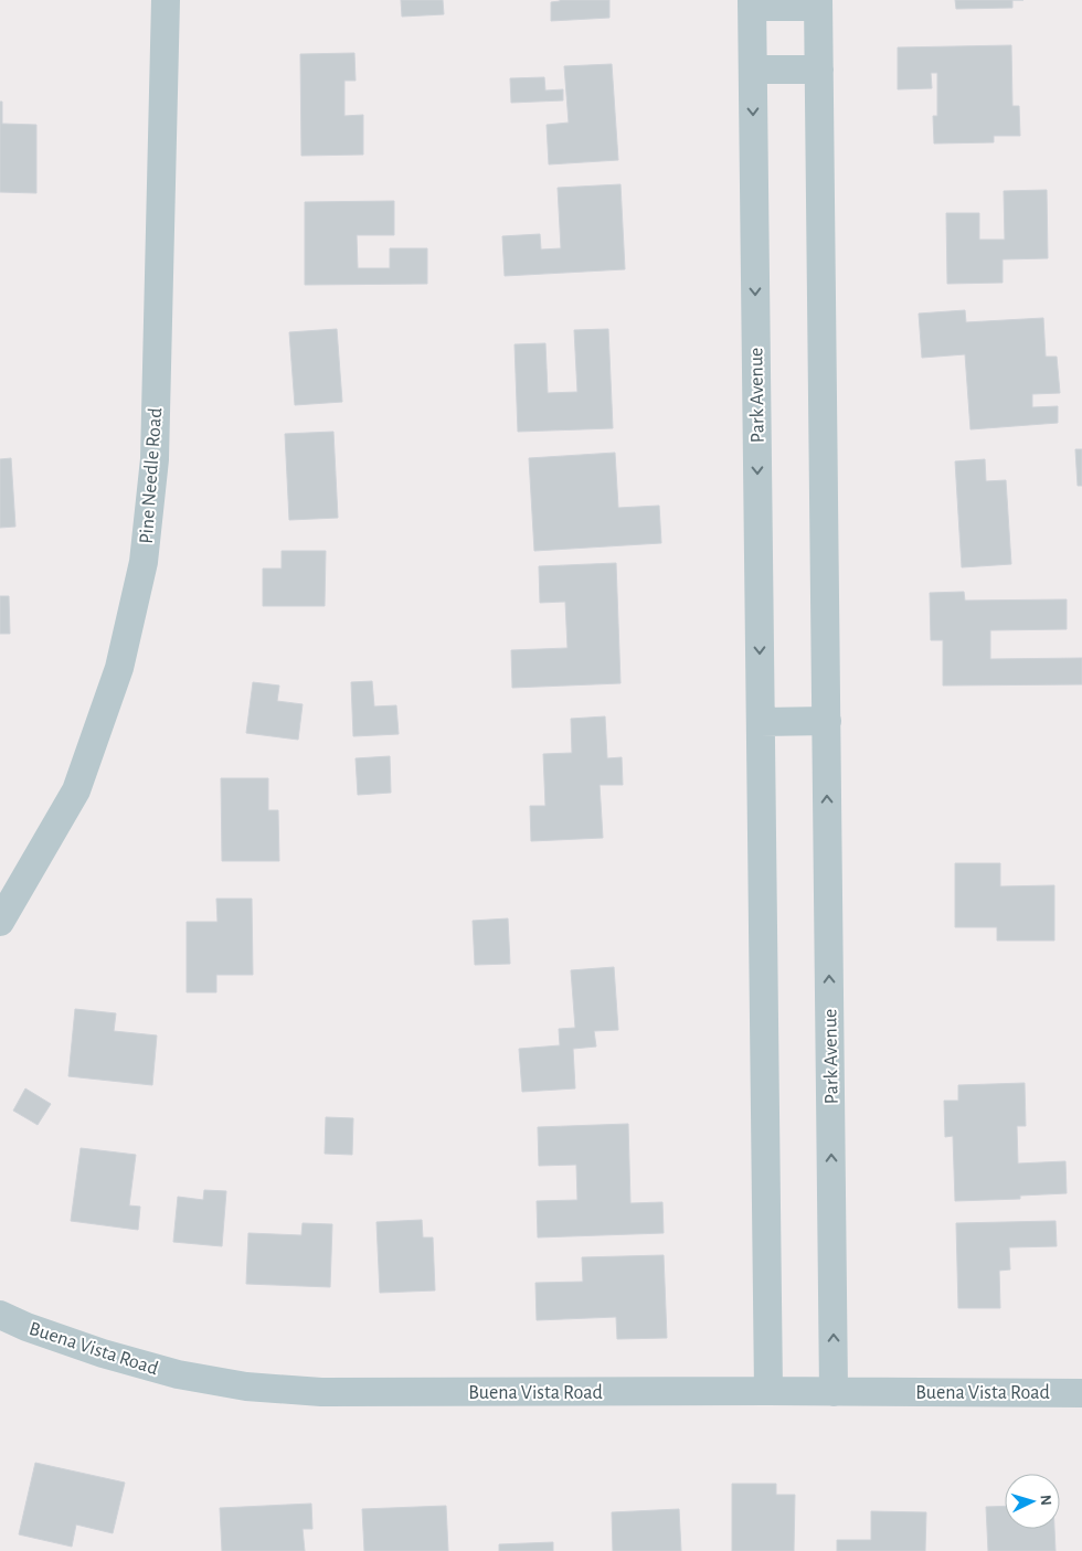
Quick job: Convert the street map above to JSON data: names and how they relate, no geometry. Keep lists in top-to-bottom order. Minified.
{"streets":{"street":["Park Avenue","Pine Needle Road","Buena Vista Road"]},"crossings":[["Park Avenue","Buena Vista Road"]],"north":"right"}
